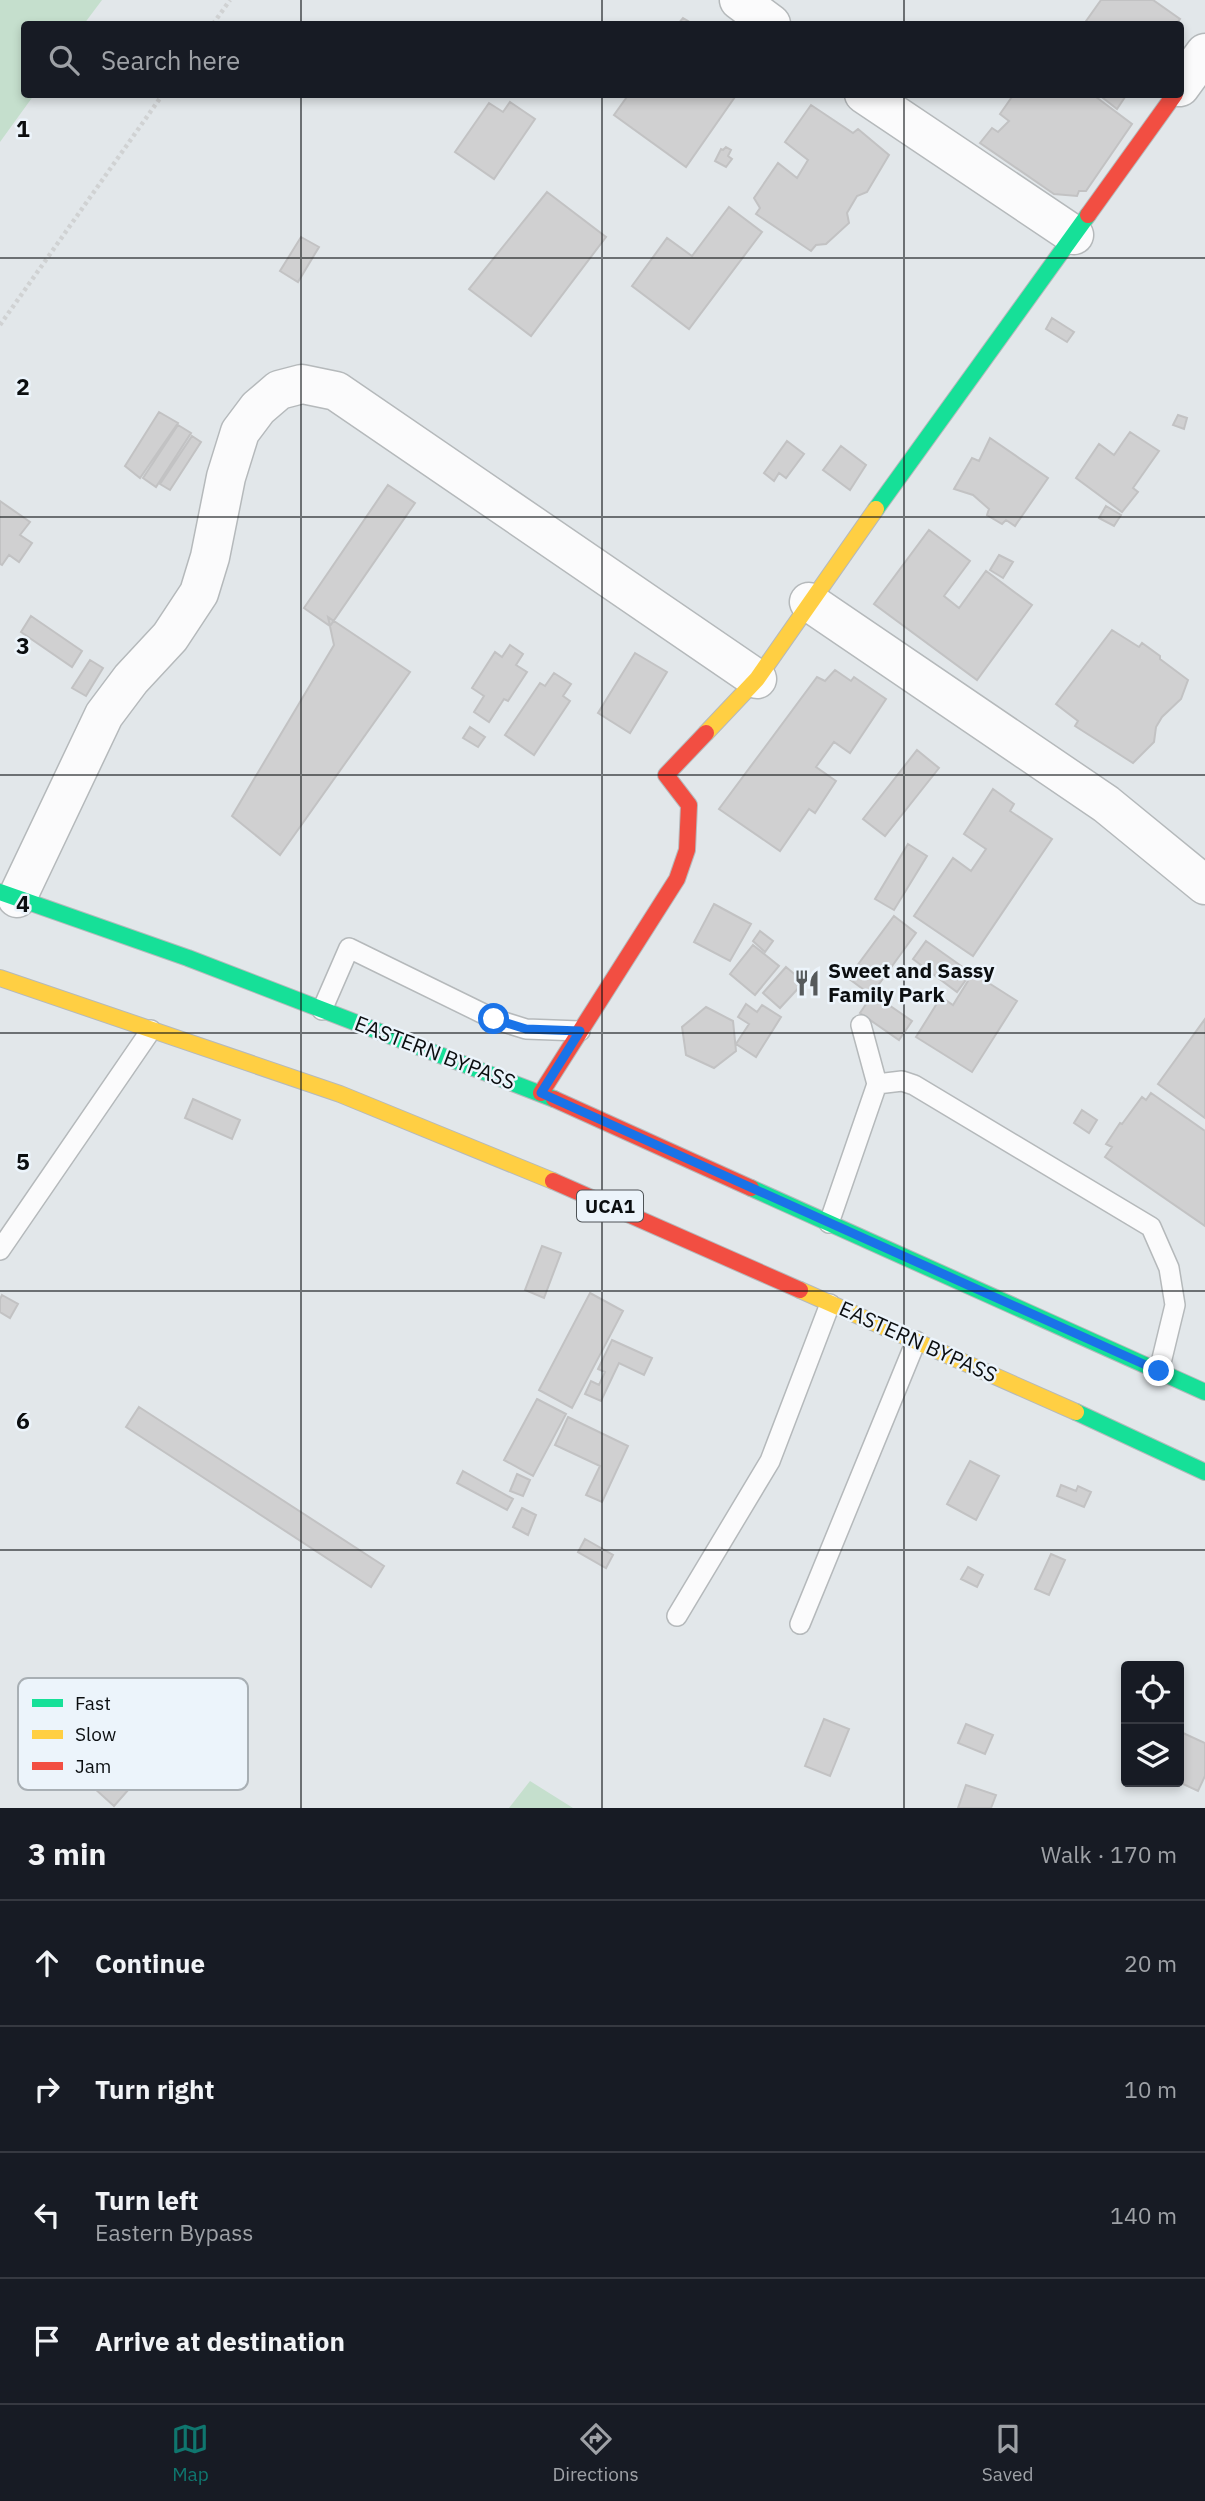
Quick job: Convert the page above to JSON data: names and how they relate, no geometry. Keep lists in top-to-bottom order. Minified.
{"streets":{"main road":["EASTERN BYPASS","UCA1"]},"places":{"restaurant":["Sweet and Sassy Family Park"]},"legend":["Fast","Slow","Jam"],"page":{"search":"Search here","heading":["3 min","Walk · 170 m"],"list":[["Continue","20 m"],["Turn right","10 m"],["Turn left","Eastern Bypass","140 m"],"Arrive at destination"],"nav":["Map","Directions","Saved"]},"grid":{"rows":["1","2","3","4","5","6"]}}
